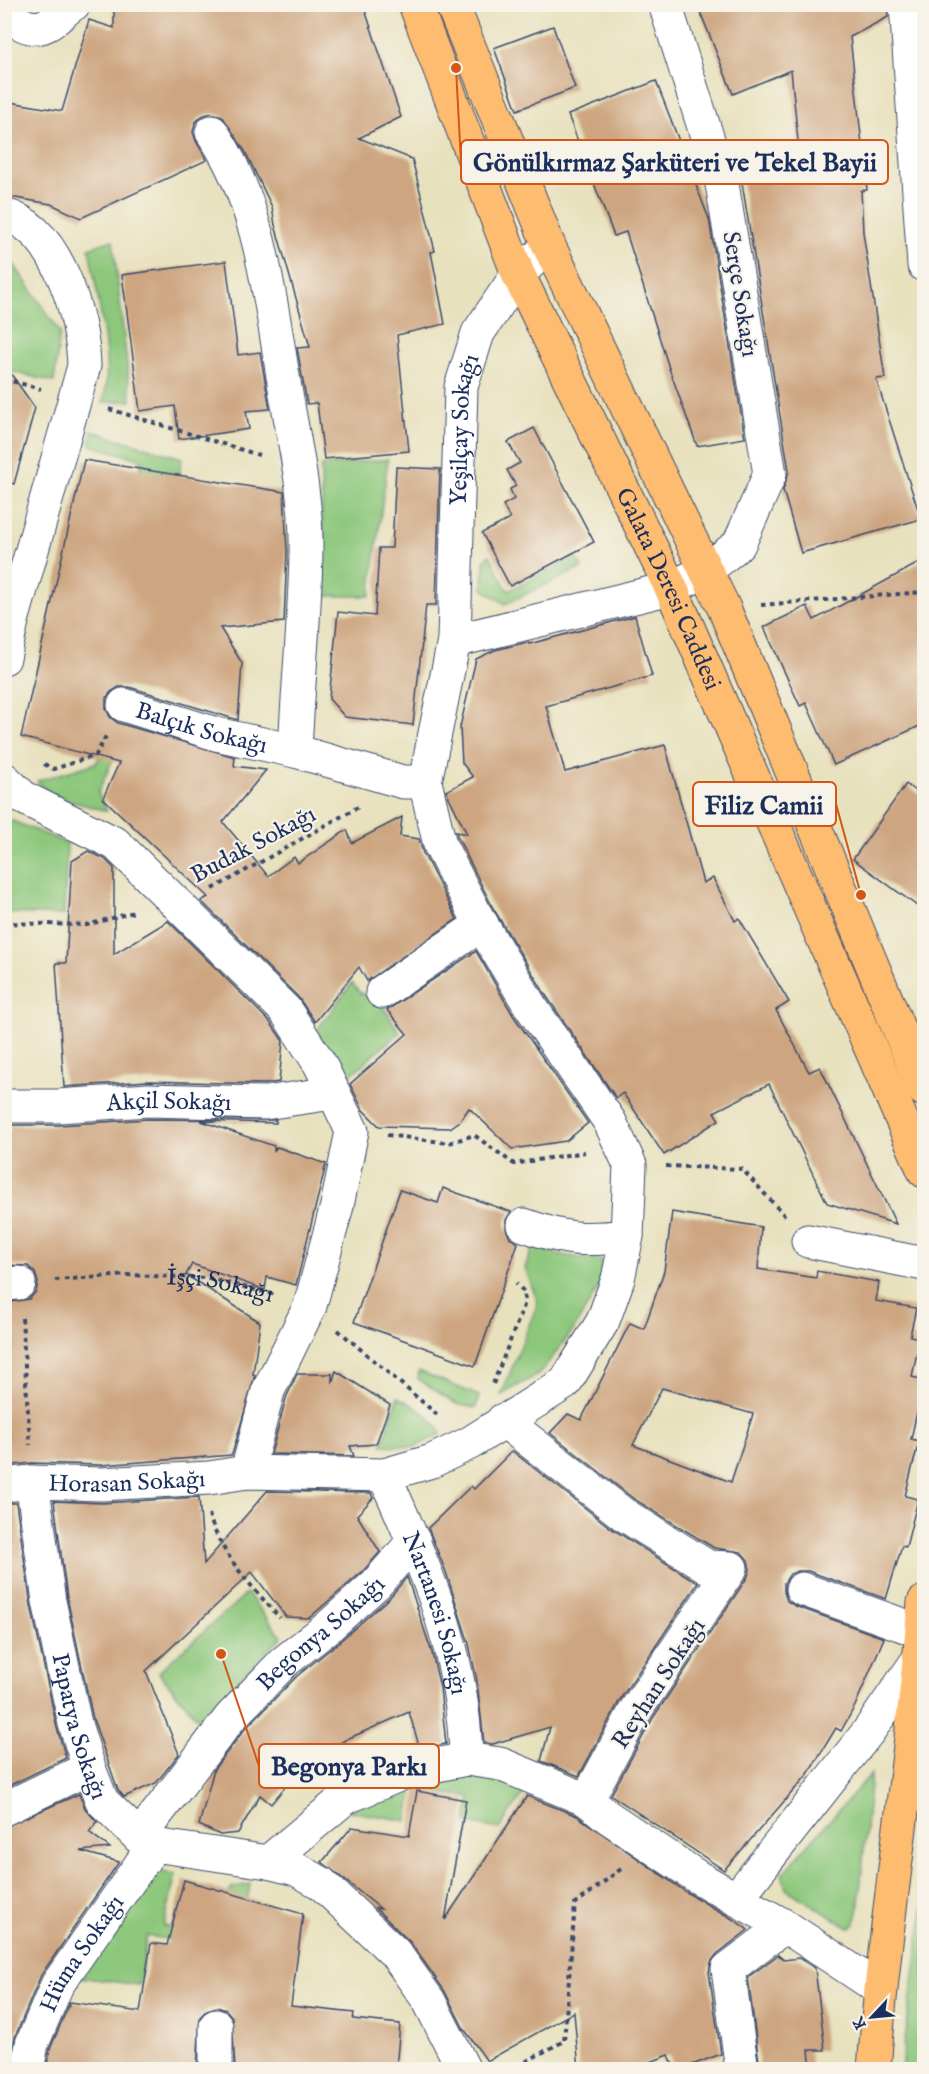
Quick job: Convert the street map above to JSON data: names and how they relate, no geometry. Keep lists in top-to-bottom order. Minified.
{"streets":{"main road":["Galata Deresi Caddesi"],"street":["Serçe Sokağı","Yeşilçay Sokağı","Balçık Sokağı","Akçil Sokağı","Horasan Sokağı","Nartanesi Sokağı","Begonya Sokağı","Reyhan Sokağı","Papatya Sokağı","Hüma Sokağı"],"path":["Budak Sokağı","İşçi Sokağı"]},"crossings":[["Serçe Sokağı","Yeşilçay Sokağı"],["Serçe Sokağı","Galata Deresi Caddesi"],["Yeşilçay Sokağı","Galata Deresi Caddesi"],["Yeşilçay Sokağı","Balçık Sokağı"],["Yeşilçay Sokağı","Budak Sokağı"],["Balçık Sokağı","Budak Sokağı"],["Horasan Sokağı","Nartanesi Sokağı"],["Horasan Sokağı","Reyhan Sokağı"],["Horasan Sokağı","Papatya Sokağı"],["Nartanesi Sokağı","Begonya Sokağı"],["Begonya Sokağı","Papatya Sokağı"],["Begonya Sokağı","Hüma Sokağı"],["Papatya Sokağı","Hüma Sokağı"]],"places":["Gönülkırmaz Şarküteri ve Tekel Bayii","Filiz Camii","Begonya Parkı"],"north":"bottom left"}
